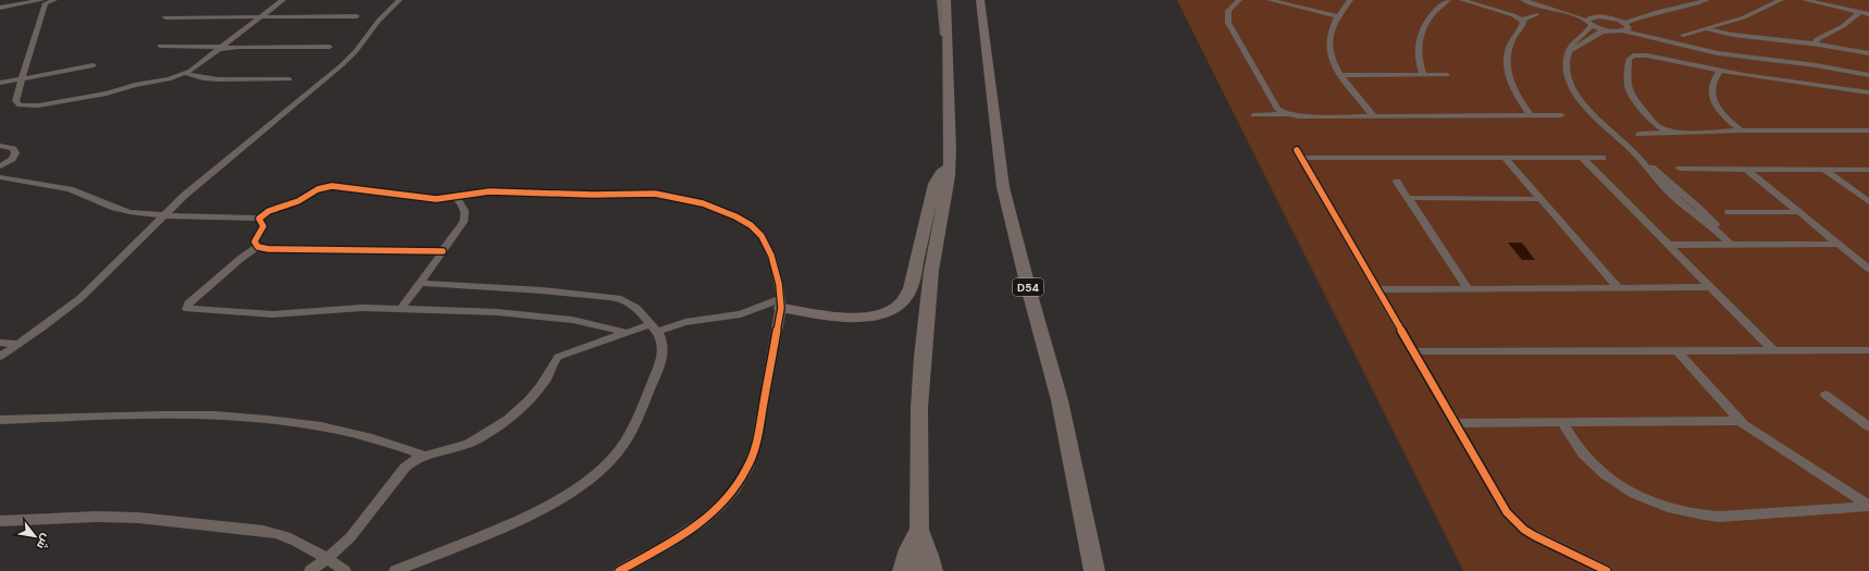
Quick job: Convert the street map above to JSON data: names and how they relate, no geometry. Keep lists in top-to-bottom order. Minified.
{"streets":{"highway":["D54"]},"north":"bottom right"}
